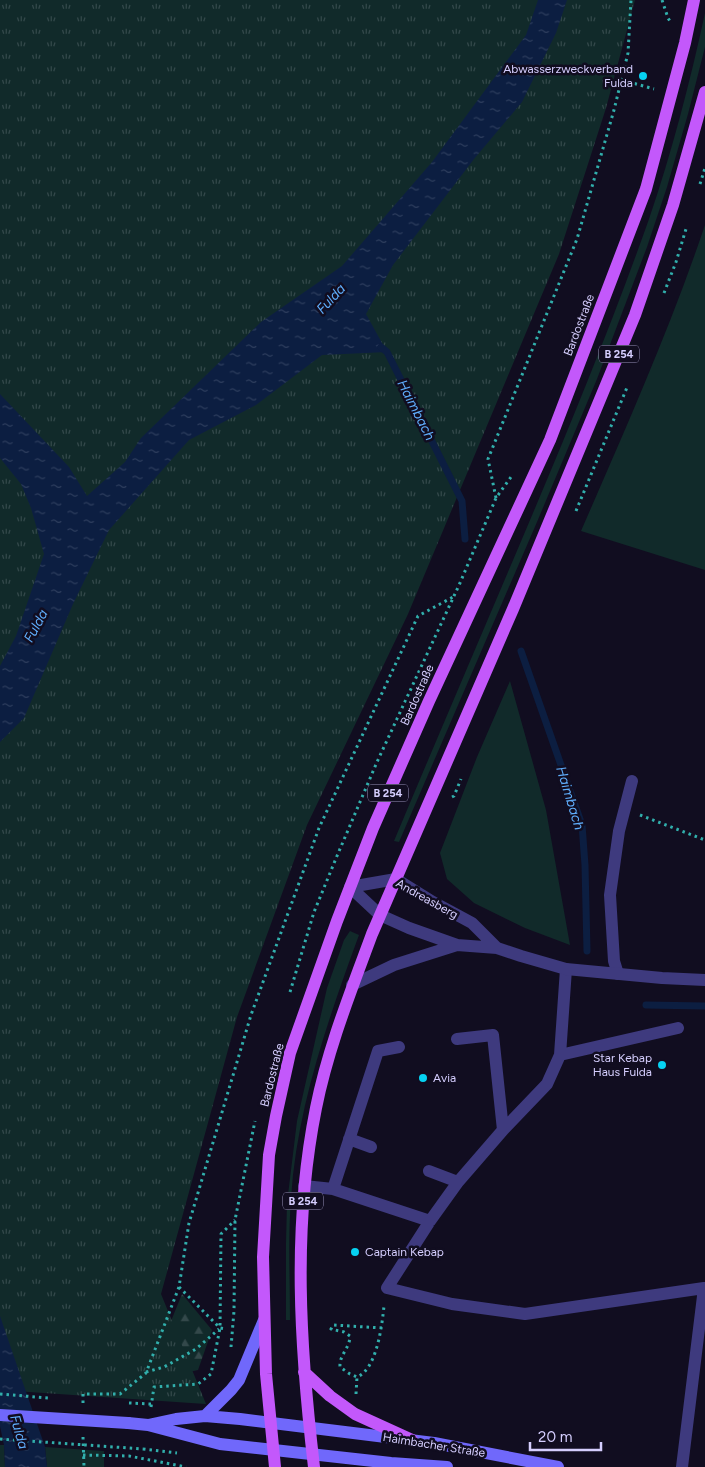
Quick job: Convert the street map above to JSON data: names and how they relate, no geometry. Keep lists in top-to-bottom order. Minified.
{"streets":{"main road":["Bardostraße","B 254","Haimbacher Straße"],"street":["Andreasberg"]},"crossings":[["Bardostraße","Andreasberg"],["Bardostraße","Haimbacher Straße"],["B 254","Andreasberg"],["B 254","Haimbacher Straße"]],"water":["Fulda","Haimbach"],"places":["Abwasserzweckverband Fulda","Star Kebap Haus Fulda","Avia","Captain Kebap"],"scale_bar":"20 m"}
